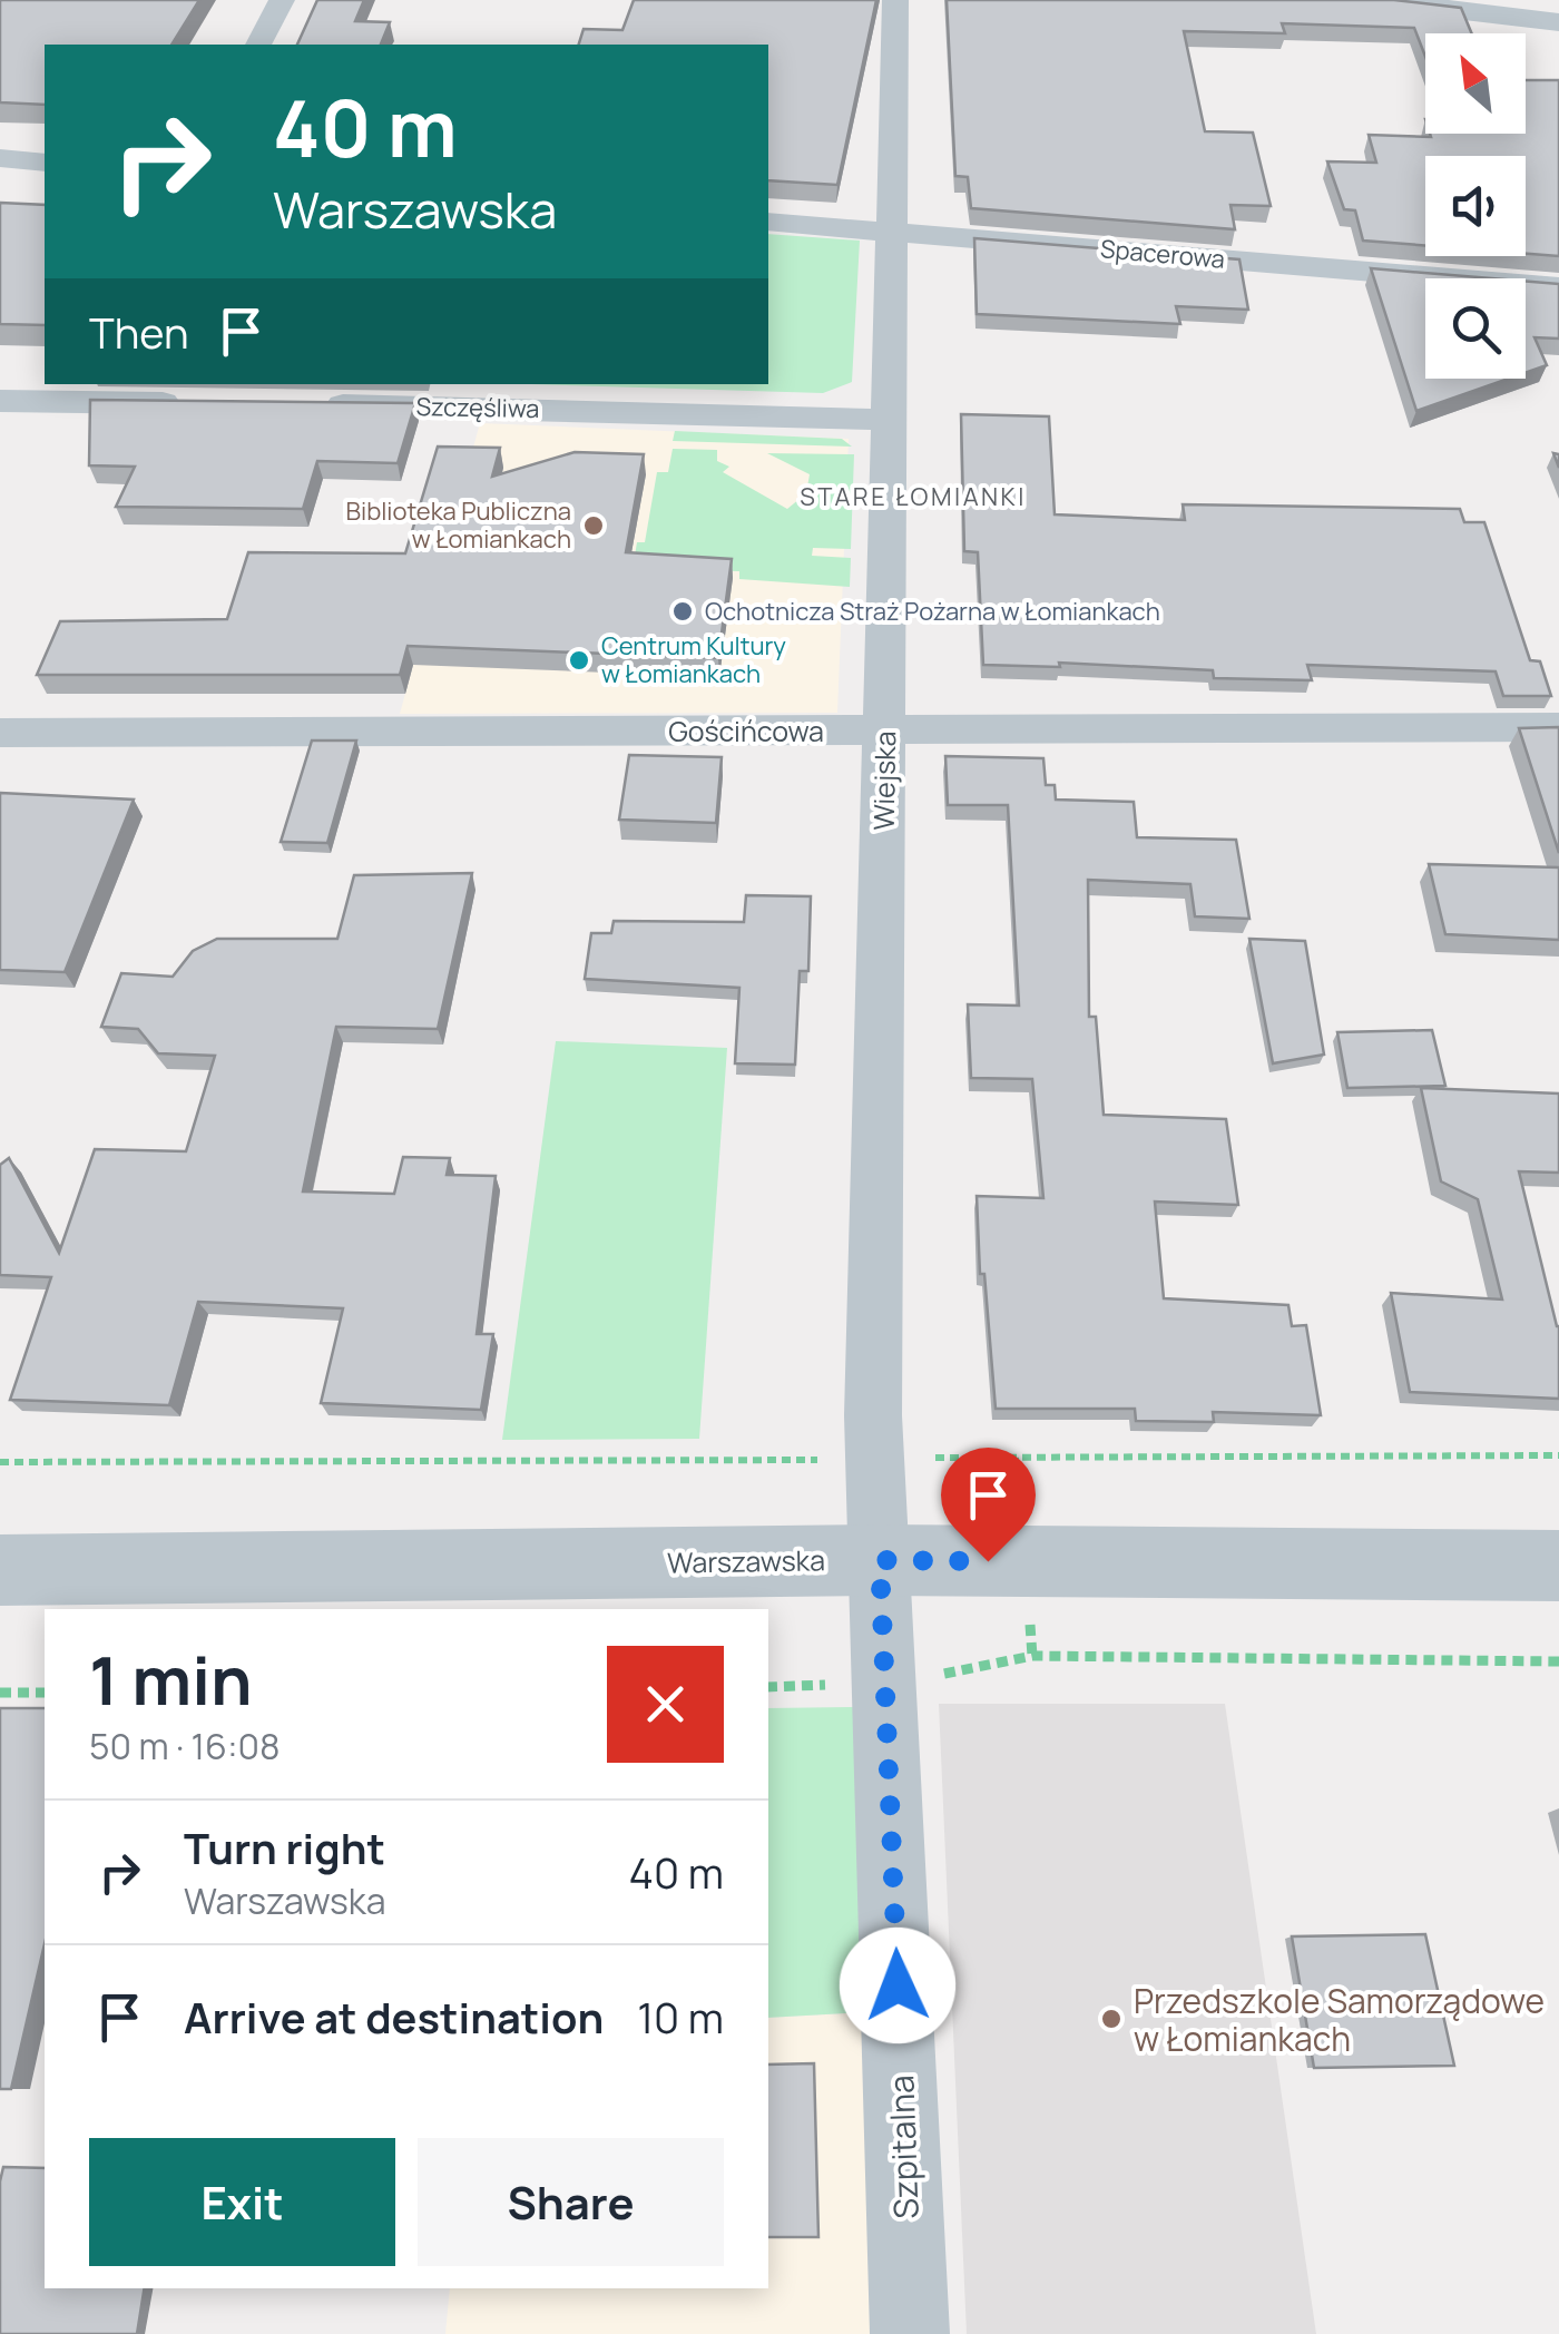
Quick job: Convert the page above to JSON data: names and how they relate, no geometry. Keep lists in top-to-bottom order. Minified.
{"streets":{"street":["Spacerowa","Szczęśliwa","Gościńcowa","Wiejska","Warszawska","Szpitalna"]},"crossings":[["Spacerowa","Wiejska"],["Szczęśliwa","Wiejska"],["Gościńcowa","Wiejska"],["Wiejska","Warszawska"],["Wiejska","Szpitalna"],["Warszawska","Szpitalna"]],"districts":["STARE ŁOMIANKI"],"places":["Biblioteka Publiczna w Łomiankach","Ochotnicza Straż Pożarna w Łomiankach","Centrum Kultury w Łomiankach","Przedszkole Samorządowe w Łomiankach"],"north":"top left","page":{"turn":["40 m","Warszawska"],"then":"Then","heading":["1 min","50 m · 16:08"],"list":[{"name":"Turn right","note":"Warszawska","value":"40 m"},{"name":"Arrive at destination","value":"10 m"}],"buttons":["Exit","Share"]}}
